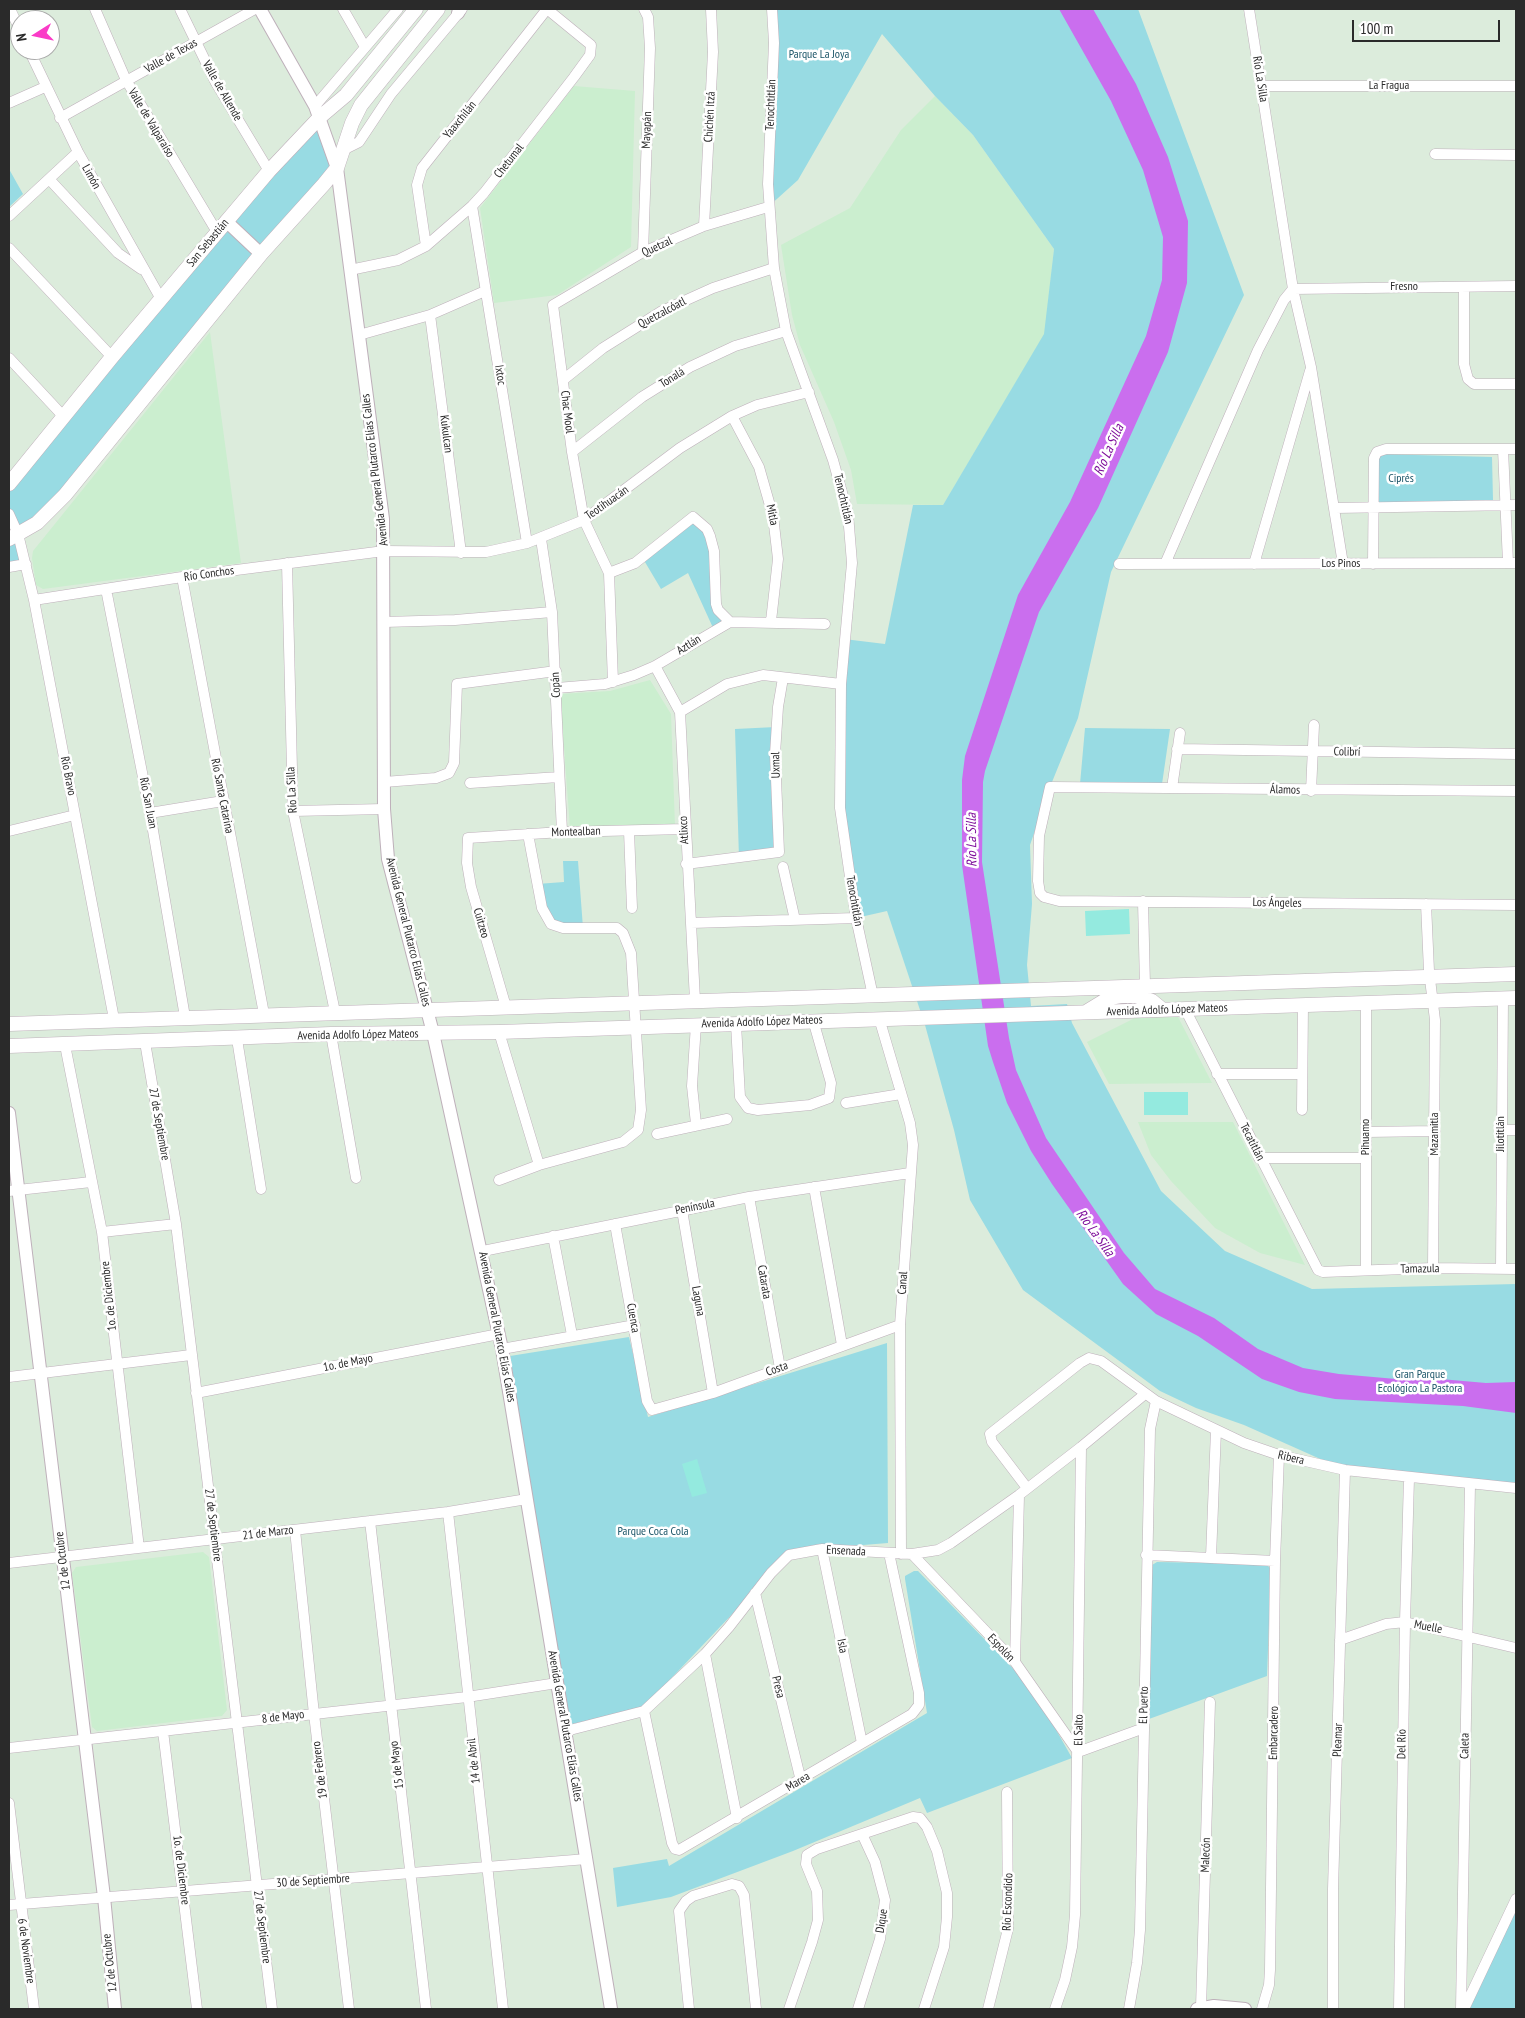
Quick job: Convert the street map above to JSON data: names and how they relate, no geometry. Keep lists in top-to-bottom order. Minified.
{"streets":{"main road":["San Sebastián","Avenida Adolfo López Mateos"],"street":["Valle de Texas","Río La Silla","La Fragua","Valle de Allende","Tenochtitlán","Chichén Itzá","Yaaxchilán","Valle de Valparaíso","Mayapán","Chetumal","Limón","Quetzal","Fresno","Quetzalcóatl","Ixtoc","Tonalá","Chac Mool","Kukulcan","Avenida General Plutarco Elías Calles","Teotihuacán","Mitla","Los Pinos","Río Conchos","Aztlán","Copán","Colibrí","Uxmal","Río Bravo","Álamos","Río Santa Catarina","Río San Juan","Atlixco","Montealban","Los Ángeles","Cuitzeo","27 de Septiembre","Mazamitla","Jilotitlán","Pihuamo","Tecatitlán","Península","Tamazula","Catarata","Canal","1o. de Diciembre","Laguna","Cuenca","1o. de Mayo","Costa","Ribera","21 de Marzo","Ensenada","12 de Octubre","Muelle","Isla","Espolón","Presa","El Puerto","8 de Mayo","El Salto","Embarcadero","Pleamar","Del Río","Caleta","14 de Abril","15 de Mayo","19 de Febrero","Marea","Malecón","30 de Septiembre","Río Escondido","Dique","6 de Noviembre"]},"crossings":[["Valle de Texas","Valle de Allende"],["Valle de Texas","Valle de Valparaíso"],["Valle de Texas","Limón"],["Río La Silla","La Fragua"],["Río La Silla","Fresno"],["Río La Silla","Los Pinos"],["Río La Silla","Río Conchos"],["Río La Silla","Avenida Adolfo López Mateos"],["Valle de Allende","San Sebastián"],["Tenochtitlán","Quetzal"],["Tenochtitlán","Quetzalcóatl"],["Tenochtitlán","Tonalá"],["Tenochtitlán","Teotihuacán"],["Tenochtitlán","Avenida Adolfo López Mateos"],["Chichén Itzá","Quetzal"],["Yaaxchilán","Chetumal"],["Valle de Valparaíso","San Sebastián"],["Mayapán","Quetzal"],["Chetumal","Ixtoc"],["Chetumal","Avenida General Plutarco Elías Calles"],["Limón","San Sebastián"],["San Sebastián","Avenida General Plutarco Elías Calles"],["Quetzal","Chac Mool"],["Quetzalcóatl","Chac Mool"],["Ixtoc","Teotihuacán"],["Tonalá","Chac Mool"],["Chac Mool","Teotihuacán"],["Kukulcan","Teotihuacán"],["Avenida General Plutarco Elías Calles","Teotihuacán"],["Avenida General Plutarco Elías Calles","Río Conchos"],["Avenida General Plutarco Elías Calles","Avenida Adolfo López Mateos"],["Avenida General Plutarco Elías Calles","Península"],["Avenida General Plutarco Elías Calles","1o. de Mayo"],["Avenida General Plutarco Elías Calles","21 de Marzo"],["Avenida General Plutarco Elías Calles","Ensenada"],["Avenida General Plutarco Elías Calles","8 de Mayo"],["Avenida General Plutarco Elías Calles","30 de Septiembre"],["Teotihuacán","Mitla"],["Teotihuacán","Río Conchos"],["Teotihuacán","Copán"],["Mitla","Aztlán"],["Río Conchos","Río Bravo"],["Río Conchos","Río Santa Catarina"],["Río Conchos","Río San Juan"],["Aztlán","Copán"],["Aztlán","Atlixco"],["Copán","Montealban"],["Uxmal","Atlixco"],["Río Bravo","Avenida Adolfo López Mateos"],["Álamos","Los Ángeles"],["Río Santa Catarina","Avenida Adolfo López Mateos"],["Río San Juan","Avenida Adolfo López Mateos"],["Atlixco","Montealban"],["Atlixco","Avenida Adolfo López Mateos"],["Montealban","Cuitzeo"],["Los Ángeles","Mazamitla"],["Cuitzeo","Avenida Adolfo López Mateos"],["Avenida Adolfo López Mateos","27 de Septiembre"],["Avenida Adolfo López Mateos","Mazamitla"],["Avenida Adolfo López Mateos","Jilotitlán"],["Avenida Adolfo López Mateos","Pihuamo"],["Avenida Adolfo López Mateos","Tecatitlán"],["Avenida Adolfo López Mateos","Canal"],["Avenida Adolfo López Mateos","1o. de Diciembre"],["27 de Septiembre","1o. de Mayo"],["27 de Septiembre","21 de Marzo"],["27 de Septiembre","8 de Mayo"],["27 de Septiembre","30 de Septiembre"],["Mazamitla","Tamazula"],["Jilotitlán","Tamazula"],["Pihuamo","Tamazula"],["Tecatitlán","Tamazula"],["Península","Catarata"],["Península","Canal"],["Península","Laguna"],["Península","Cuenca"],["Catarata","Costa"],["Canal","Costa"],["Canal","Ensenada"],["1o. de Diciembre","21 de Marzo"],["1o. de Diciembre","8 de Mayo"],["1o. de Diciembre","30 de Septiembre"],["Laguna","Costa"],["Cuenca","Costa"],["Ribera","Ensenada"],["Ribera","El Puerto"],["Ribera","Embarcadero"],["Ribera","Pleamar"],["Ribera","Del Río"],["Ribera","Caleta"],["21 de Marzo","12 de Octubre"],["21 de Marzo","14 de Abril"],["21 de Marzo","15 de Mayo"],["21 de Marzo","19 de Febrero"],["Ensenada","Isla"],["Ensenada","Espolón"],["Ensenada","Presa"],["Ensenada","El Salto"],["Ensenada","Marea"],["12 de Octubre","8 de Mayo"],["12 de Octubre","30 de Septiembre"],["Muelle","Pleamar"],["Muelle","Del Río"],["Muelle","Caleta"],["Isla","Marea"],["Espolón","El Salto"],["Presa","Marea"],["8 de Mayo","14 de Abril"],["8 de Mayo","15 de Mayo"],["8 de Mayo","19 de Febrero"],["14 de Abril","30 de Septiembre"],["15 de Mayo","30 de Septiembre"],["19 de Febrero","30 de Septiembre"],["30 de Septiembre","6 de Noviembre"]],"water":["Río La Silla"],"parks":["Parque La Joya","Ciprés","Gran Parque Ecológico La Pastora","Parque Coca Cola"],"scale_bar":"100 m","north":"left"}
